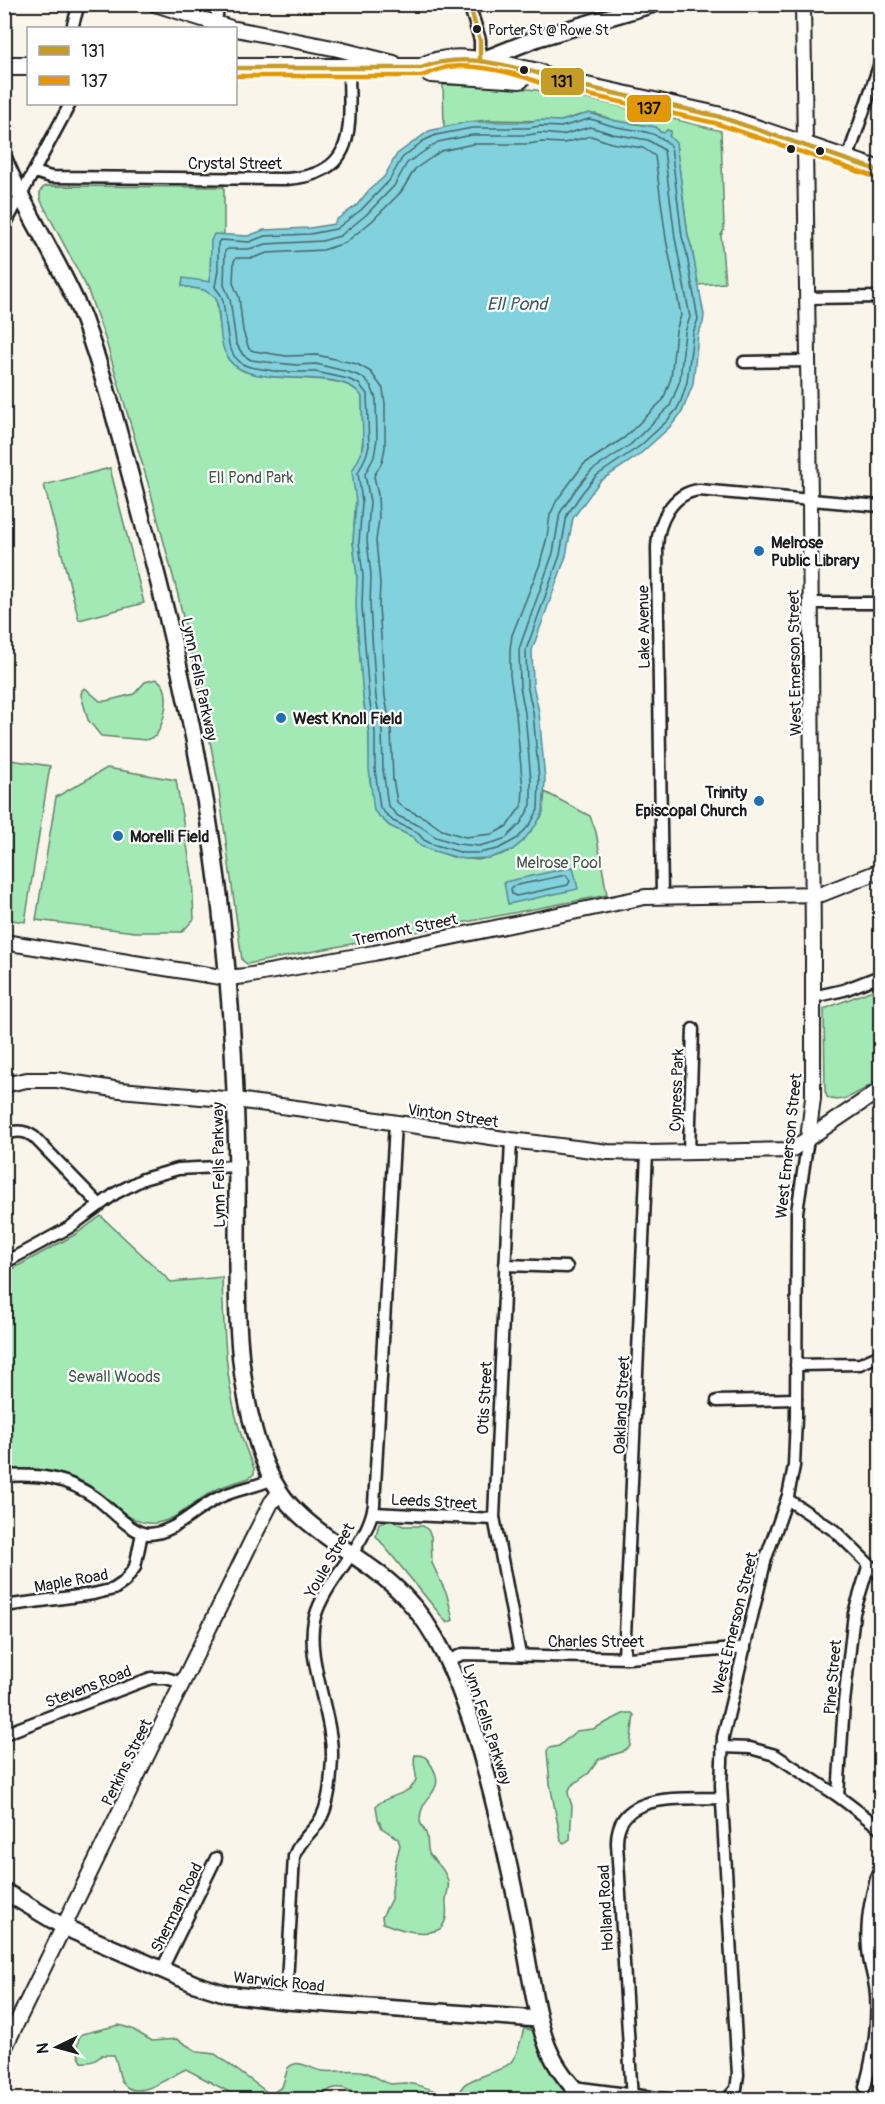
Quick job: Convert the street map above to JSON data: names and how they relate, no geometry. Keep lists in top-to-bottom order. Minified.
{"streets":{"main road":["Lynn Fells Parkway","Warwick Road"],"street":["Crystal Street","Lake Avenue","West Emerson Street","Tremont Street","Cypress Park","Vinton Street","Otis Street","Oakland Street","Leeds Street","Youle Street","Maple Road","Charles Street","Pine Street","Stevens Road","Perkins Street","Sherman Road","Holland Road"]},"crossings":[["Lake Avenue","West Emerson Street"],["Lake Avenue","Tremont Street"],["West Emerson Street","Tremont Street"],["West Emerson Street","Vinton Street"],["West Emerson Street","Charles Street"],["West Emerson Street","Holland Road"],["Lynn Fells Parkway","Tremont Street"],["Lynn Fells Parkway","Vinton Street"],["Lynn Fells Parkway","Youle Street"],["Lynn Fells Parkway","Charles Street"],["Lynn Fells Parkway","Perkins Street"],["Lynn Fells Parkway","Warwick Road"],["Cypress Park","Vinton Street"],["Vinton Street","Otis Street"],["Vinton Street","Oakland Street"],["Vinton Street","Youle Street"],["Otis Street","Leeds Street"],["Otis Street","Charles Street"],["Oakland Street","Charles Street"],["Leeds Street","Youle Street"],["Youle Street","Warwick Road"],["Stevens Road","Perkins Street"],["Perkins Street","Warwick Road"],["Sherman Road","Warwick Road"]],"water":["Ell Pond"],"parks":["Ell Pond Park","Melrose Pool","Sewall Woods"],"places":["Porter St @ Rowe St","Melrose Public Library","West Knoll Field","Trinity Episcopal Church","Morelli Field"],"lines":["transit line 131","transit line 137"],"legend":["131","137"],"north":"left"}
